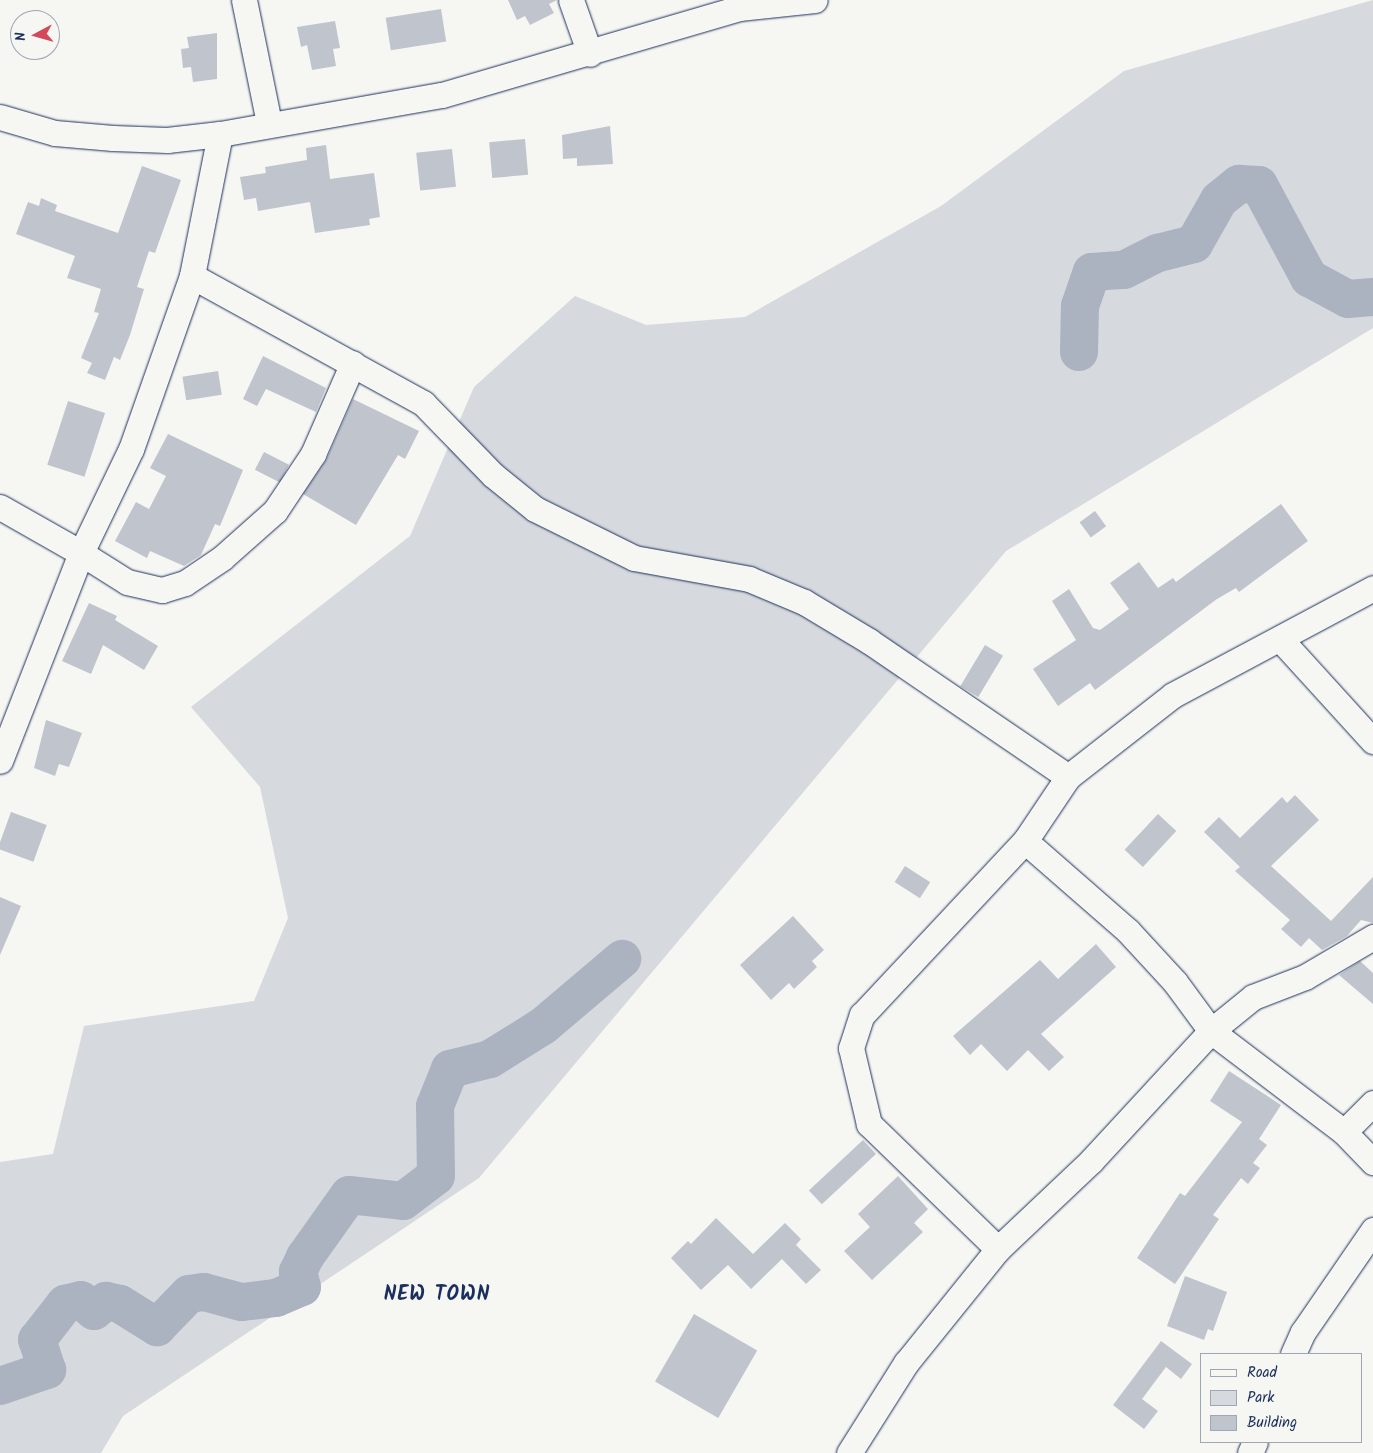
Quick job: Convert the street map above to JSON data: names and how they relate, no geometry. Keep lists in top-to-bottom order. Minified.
{"districts":["NEW TOWN"],"legend":["Road","Park","Building"],"north":"left"}
